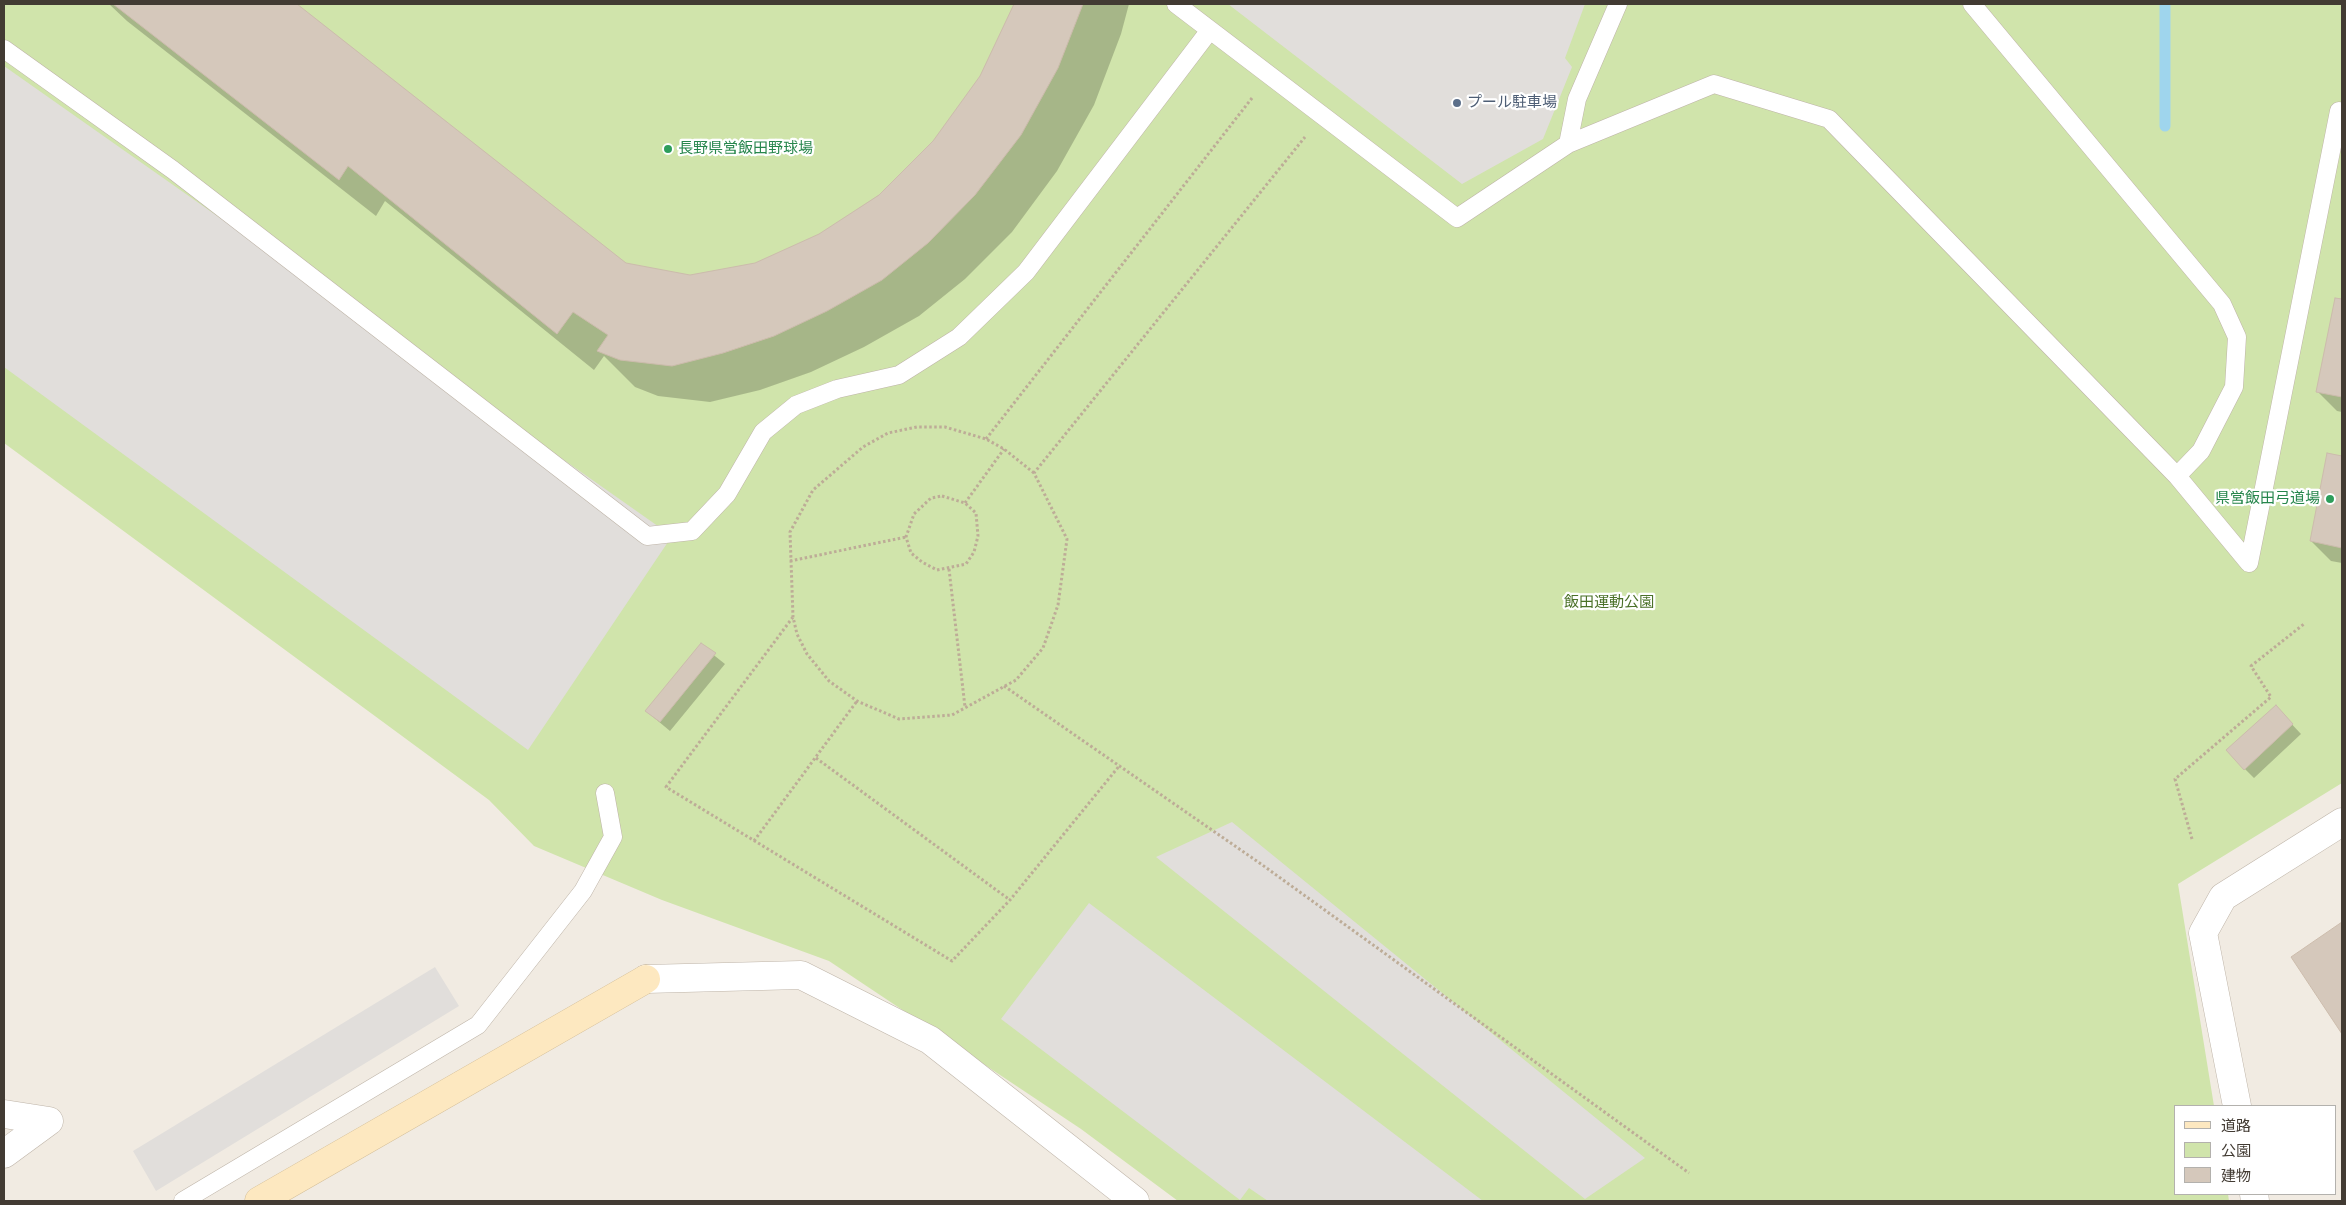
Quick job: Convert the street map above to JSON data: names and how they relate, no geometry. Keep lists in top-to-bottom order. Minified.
{"parks":["飯田運動公園"],"places":["プール駐車場","長野県営飯田野球場","県営飯田弓道場"],"legend":["道路","公園","建物"]}
